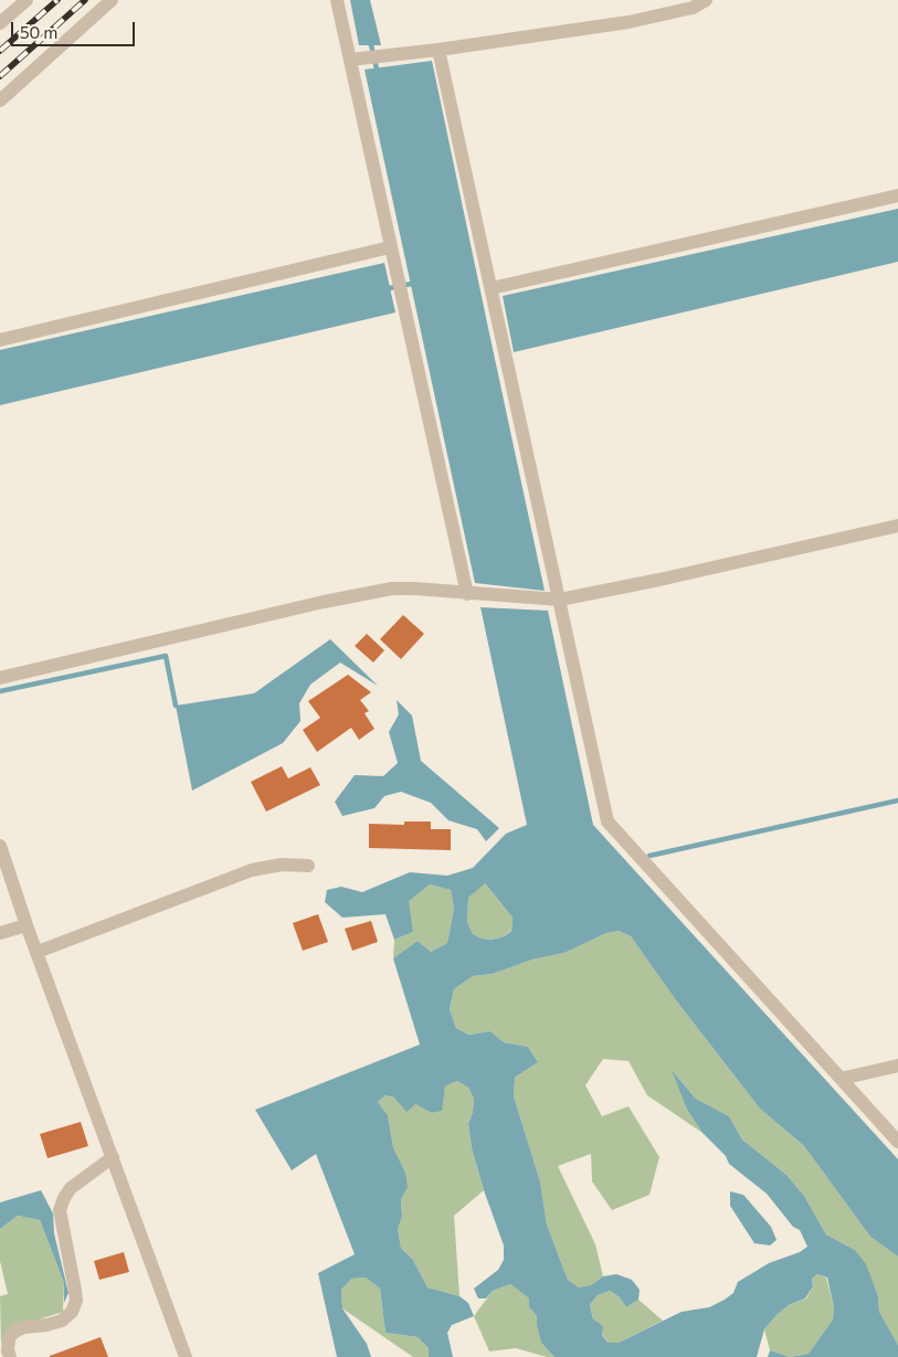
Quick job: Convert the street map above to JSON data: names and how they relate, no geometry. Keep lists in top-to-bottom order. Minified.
{"scale_bar":"50 m"}
